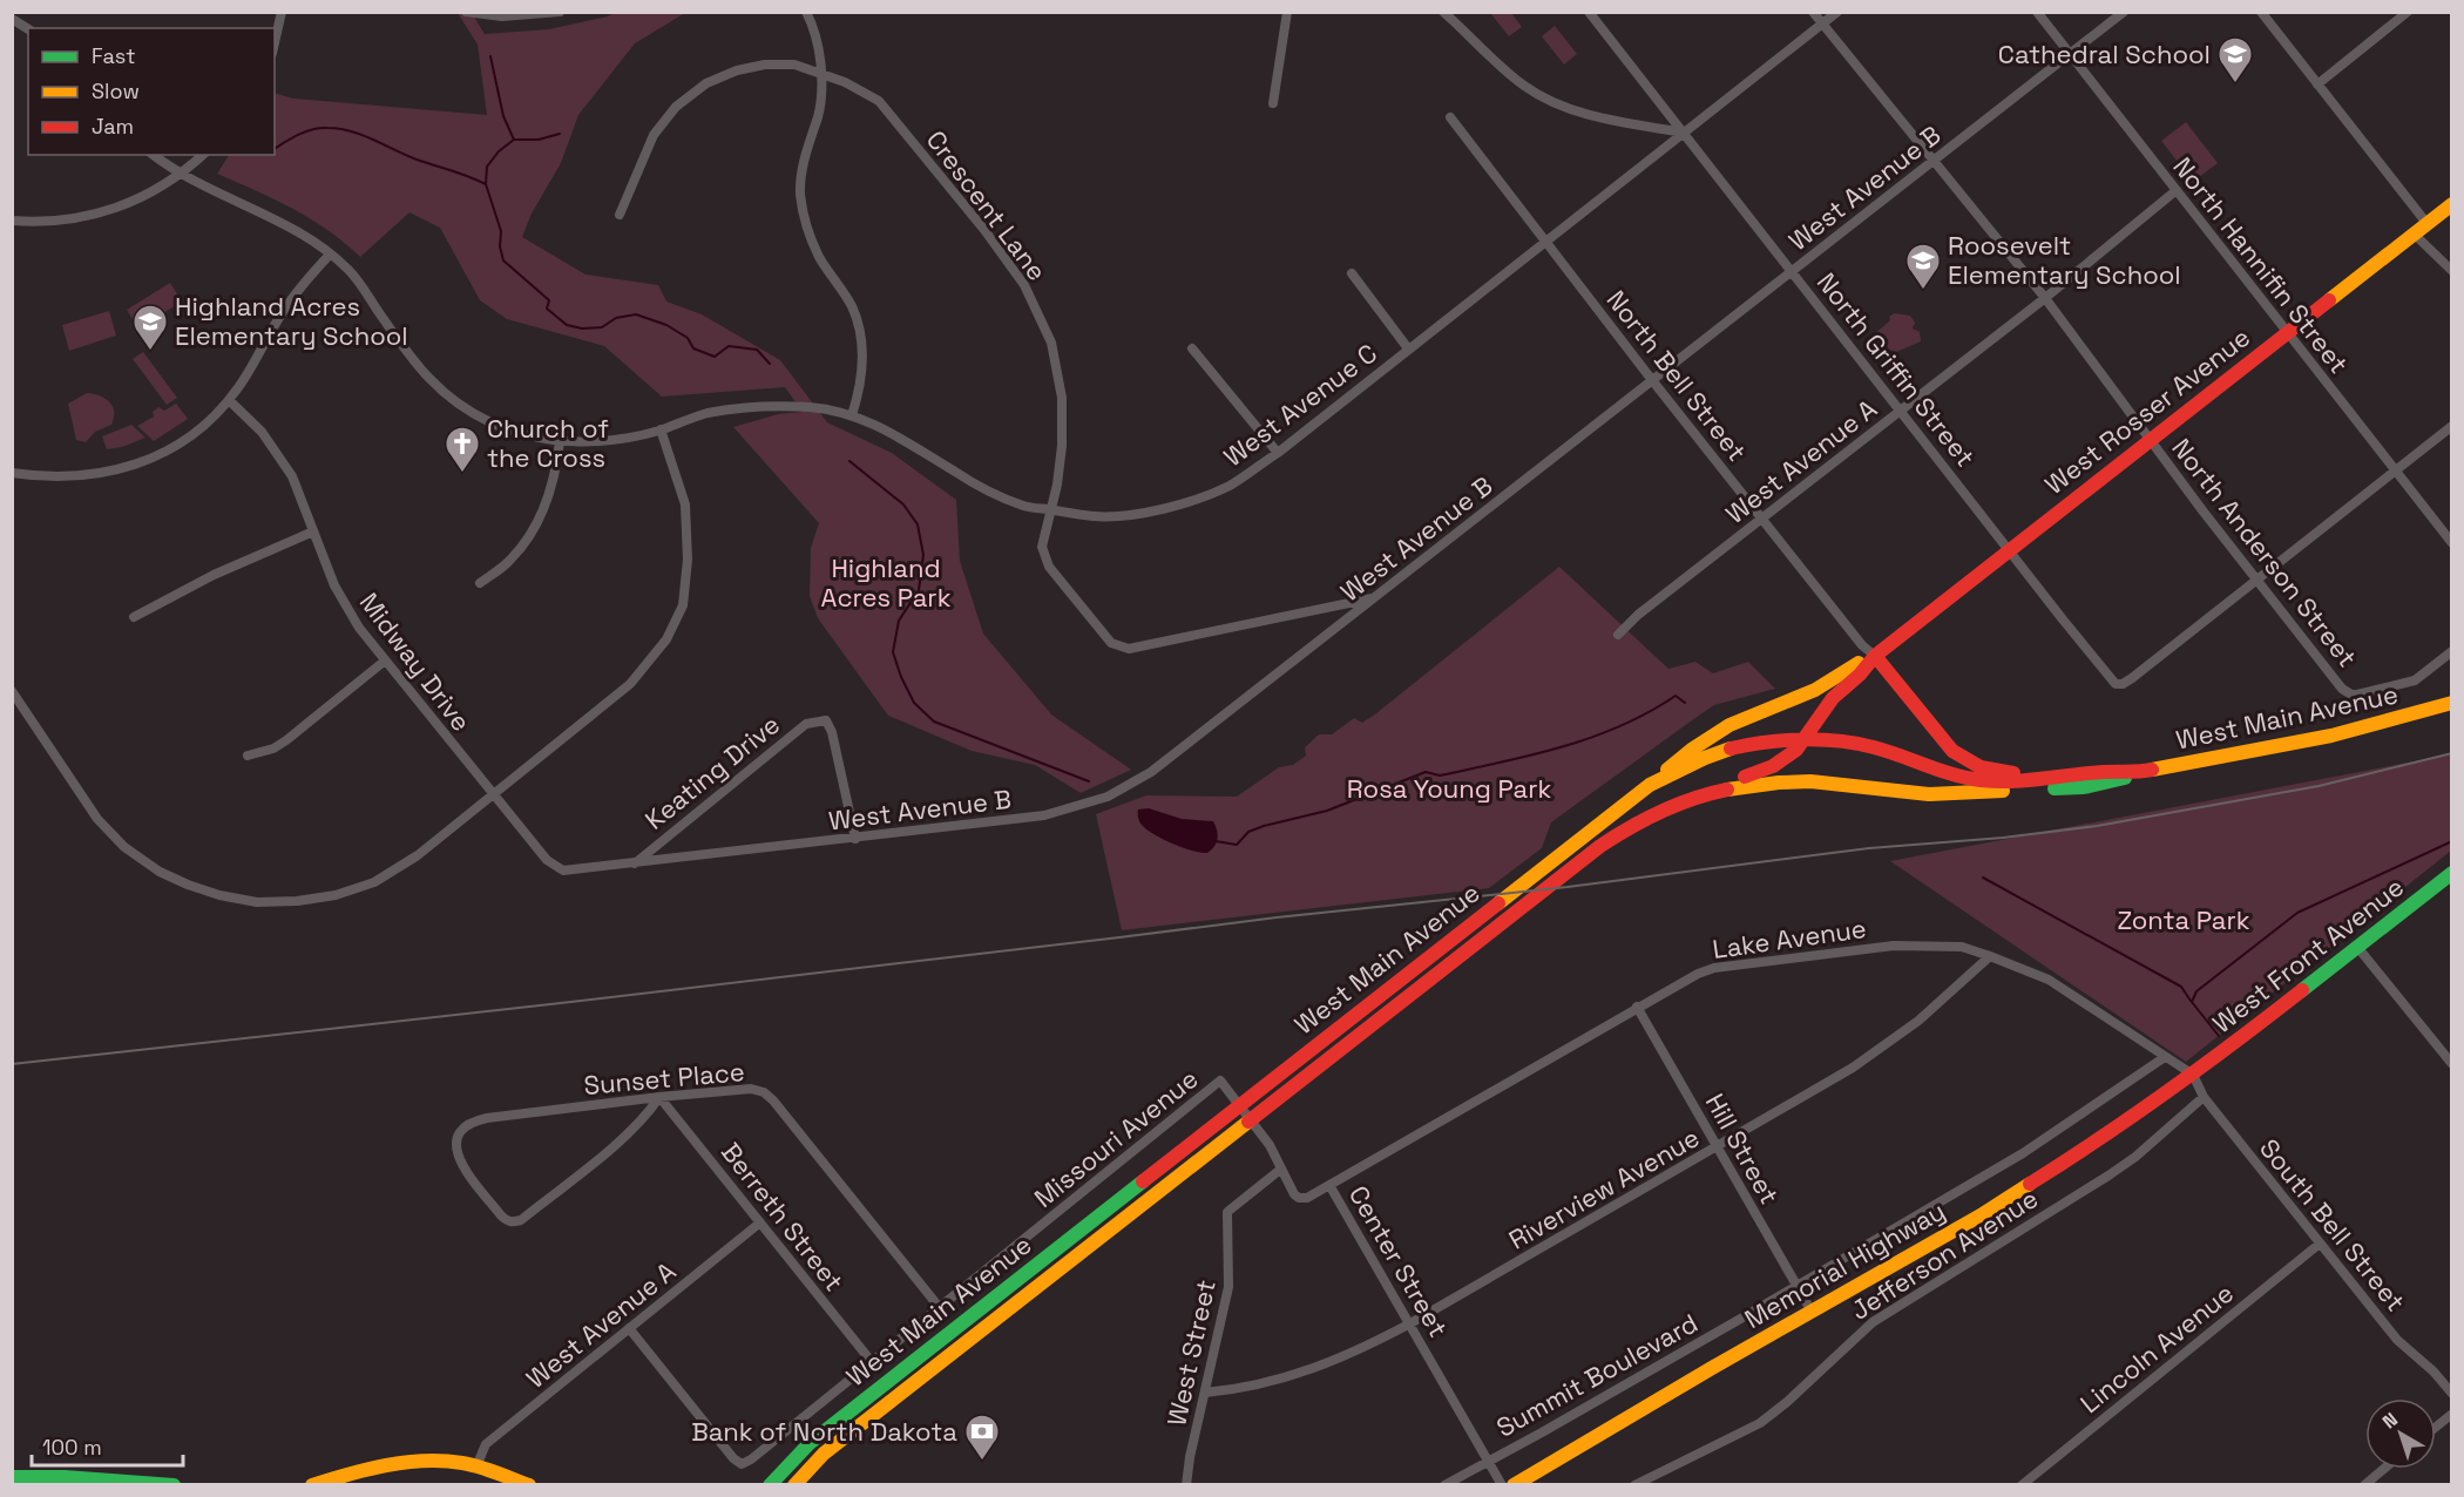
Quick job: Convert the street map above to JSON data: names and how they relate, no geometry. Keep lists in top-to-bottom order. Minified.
{"streets":{"main road":["West Rosser Avenue","West Main Avenue","West Front Avenue","Memorial Highway"],"street":["West Avenue B","Crescent Lane","North Hannifin Street","North Griffin Street","North Bell Street","West Avenue C","West Avenue A","North Anderson Street","Midway Drive","Keating Drive","Lake Avenue","Sunset Place","Missouri Avenue","Hill Street","Riverview Avenue","Berreth Street","South Bell Street","Jefferson Avenue","Center Street","Lincoln Avenue","West Street","Summit Boulevard"]},"crossings":[["West Avenue B","Crescent Lane"],["West Avenue B","North Hannifin Street"],["West Avenue B","North Griffin Street"],["West Avenue B","North Bell Street"],["West Avenue B","North Anderson Street"],["West Avenue B","Midway Drive"],["West Avenue B","Keating Drive"],["Crescent Lane","West Avenue C"],["North Hannifin Street","West Rosser Avenue"],["North Hannifin Street","West Avenue A"],["North Griffin Street","West Avenue C"],["North Griffin Street","West Rosser Avenue"],["North Griffin Street","West Avenue A"],["North Griffin Street","North Anderson Street"],["North Bell Street","West Avenue C"],["North Bell Street","West Rosser Avenue"],["North Bell Street","West Avenue A"],["West Avenue C","North Anderson Street"],["West Rosser Avenue","North Anderson Street"],["West Avenue A","North Anderson Street"],["West Avenue A","Missouri Avenue"],["West Avenue A","Berreth Street"],["Midway Drive","Keating Drive"],["West Main Avenue","Center Street"],["Lake Avenue","West Front Avenue"],["Lake Avenue","Hill Street"],["Lake Avenue","Riverview Avenue"],["Lake Avenue","South Bell Street"],["Lake Avenue","Center Street"],["Lake Avenue","Memorial Highway"],["Lake Avenue","Summit Boulevard"],["West Front Avenue","South Bell Street"],["West Front Avenue","Memorial Highway"],["Sunset Place","Missouri Avenue"],["Sunset Place","Berreth Street"],["Missouri Avenue","Berreth Street"],["Missouri Avenue","Center Street"],["Hill Street","Riverview Avenue"],["Hill Street","Memorial Highway"],["Hill Street","Summit Boulevard"],["Riverview Avenue","Center Street"],["Riverview Avenue","West Street"],["South Bell Street","Jefferson Avenue"],["South Bell Street","Memorial Highway"],["South Bell Street","Lincoln Avenue"],["Center Street","West Street"],["Center Street","Summit Boulevard"]],"parks":["Highland Acres Park","Rosa Young Park","Zonta Park"],"places":{"school or university":["Cathedral School","Roosevelt Elementary School","Highland Acres Elementary School"],"church":["Church of the Cross"],"bank":["Bank of North Dakota"]},"legend":["Fast","Slow","Jam"],"scale_bar":"100 m","north":"top left"}
